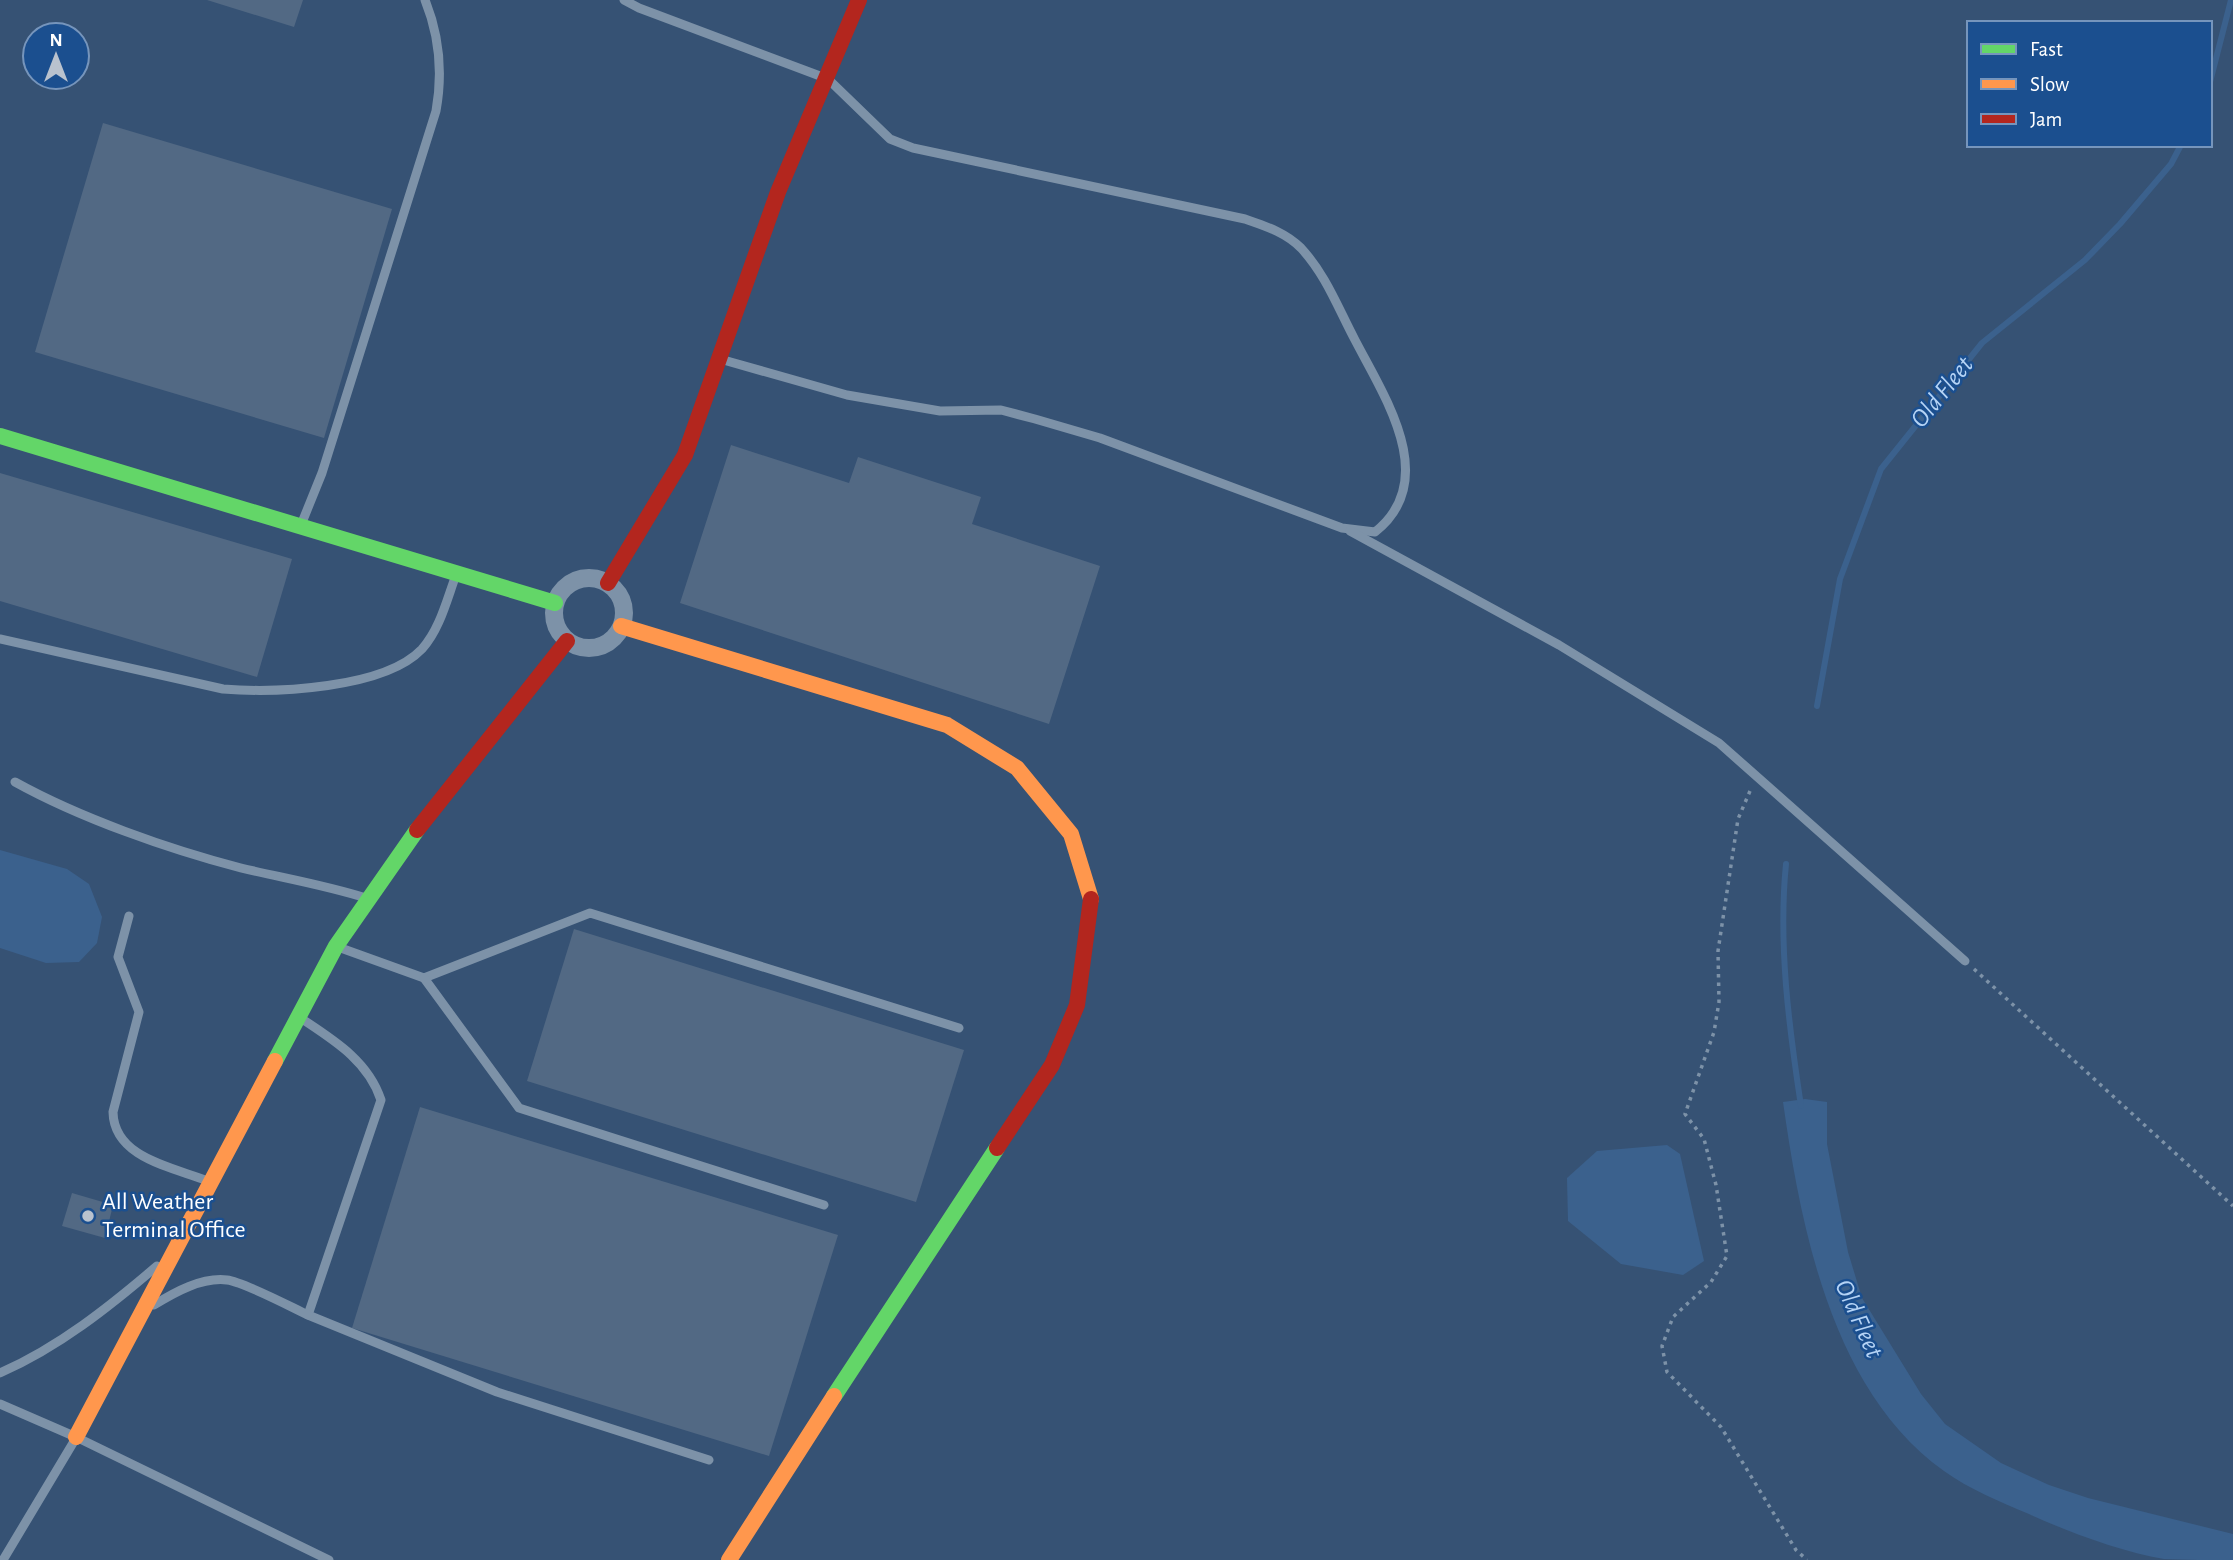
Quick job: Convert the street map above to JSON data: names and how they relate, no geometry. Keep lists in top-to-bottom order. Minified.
{"water":["Old Fleet"],"places":["All Weather Terminal Office"],"legend":["Fast","Slow","Jam"],"north":"top"}
